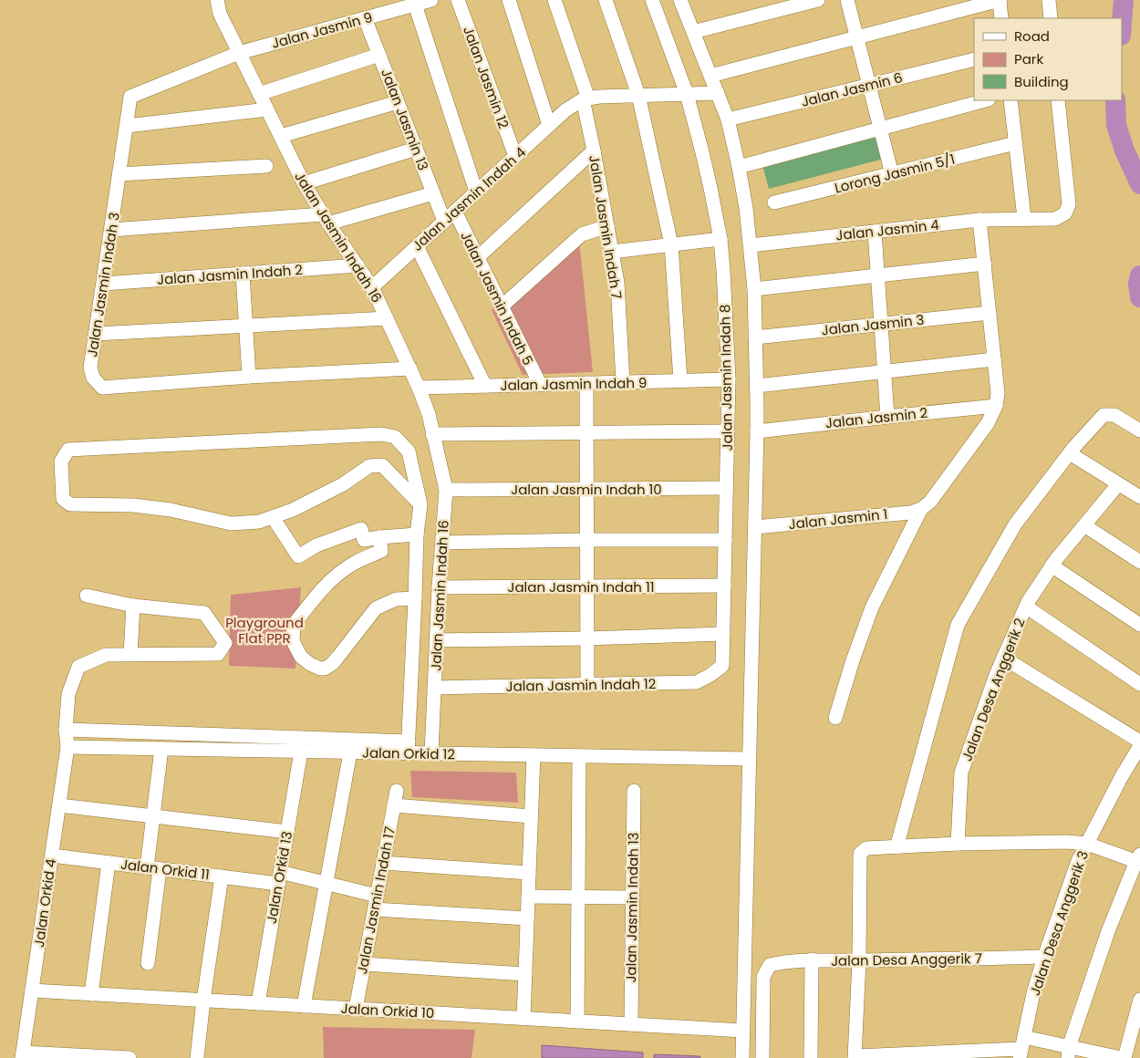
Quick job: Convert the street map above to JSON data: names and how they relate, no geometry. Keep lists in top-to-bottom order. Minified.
{"streets":{"street":["Jalan Jasmin 9","Jalan Jasmin 12","Jalan Jasmin 6","Jalan Jasmin 13","Lorong Jasmin 5/1","Jalan Jasmin Indah 4","Jalan Jasmin Indah 7","Jalan Jasmin 4","Jalan Jasmin Indah 16","Jalan Jasmin Indah 2","Jalan Jasmin Indah 3","Jalan Jasmin Indah 5","Jalan Jasmin 3","Jalan Jasmin Indah 8","Jalan Jasmin Indah 9","Jalan Jasmin 2","Jalan Jasmin Indah 10","Jalan Jasmin 1","Jalan Jasmin Indah 11","Jalan Jasmin Indah 12","Jalan Desa Anggerik 2","Jalan Orkid 12","Jalan Orkid 11","Jalan Orkid 13","Jalan Jasmin Indah 17","Jalan Orkid 4","Jalan Jasmin Indah 13","Jalan Desa Anggerik 3","Jalan Desa Anggerik 7","Jalan Orkid 10"]},"crossings":[["Jalan Jasmin 9","Jalan Jasmin 13"],["Jalan Jasmin 9","Jalan Jasmin Indah 16"],["Jalan Jasmin 9","Jalan Jasmin Indah 3"],["Jalan Jasmin 12","Jalan Jasmin Indah 4"],["Jalan Jasmin 13","Jalan Jasmin Indah 4"],["Jalan Jasmin Indah 4","Jalan Jasmin Indah 7"],["Jalan Jasmin Indah 4","Jalan Jasmin Indah 16"],["Jalan Jasmin Indah 4","Jalan Jasmin Indah 5"],["Jalan Jasmin Indah 7","Jalan Jasmin Indah 9"],["Jalan Jasmin Indah 16","Jalan Jasmin Indah 2"],["Jalan Jasmin Indah 16","Jalan Jasmin Indah 3"],["Jalan Jasmin Indah 16","Jalan Jasmin Indah 9"],["Jalan Jasmin Indah 16","Jalan Jasmin Indah 10"],["Jalan Jasmin Indah 16","Jalan Jasmin Indah 11"],["Jalan Jasmin Indah 16","Jalan Jasmin Indah 12"],["Jalan Jasmin Indah 16","Jalan Orkid 12"],["Jalan Jasmin Indah 2","Jalan Jasmin Indah 3"],["Jalan Jasmin Indah 5","Jalan Jasmin Indah 9"],["Jalan Jasmin Indah 8","Jalan Jasmin Indah 9"],["Jalan Jasmin Indah 8","Jalan Jasmin Indah 10"],["Jalan Jasmin Indah 8","Jalan Jasmin Indah 11"],["Jalan Jasmin Indah 8","Jalan Jasmin Indah 12"],["Jalan Orkid 12","Jalan Orkid 13"],["Jalan Orkid 12","Jalan Orkid 4"],["Jalan Orkid 11","Jalan Orkid 13"],["Jalan Orkid 11","Jalan Jasmin Indah 17"],["Jalan Orkid 11","Jalan Orkid 4"],["Jalan Orkid 13","Jalan Orkid 10"],["Jalan Jasmin Indah 17","Jalan Orkid 10"],["Jalan Orkid 4","Jalan Orkid 10"],["Jalan Jasmin Indah 13","Jalan Orkid 10"],["Jalan Desa Anggerik 3","Jalan Desa Anggerik 7"]],"parks":["Playground Flat PPR"],"legend":["Road","Park","Building"]}
